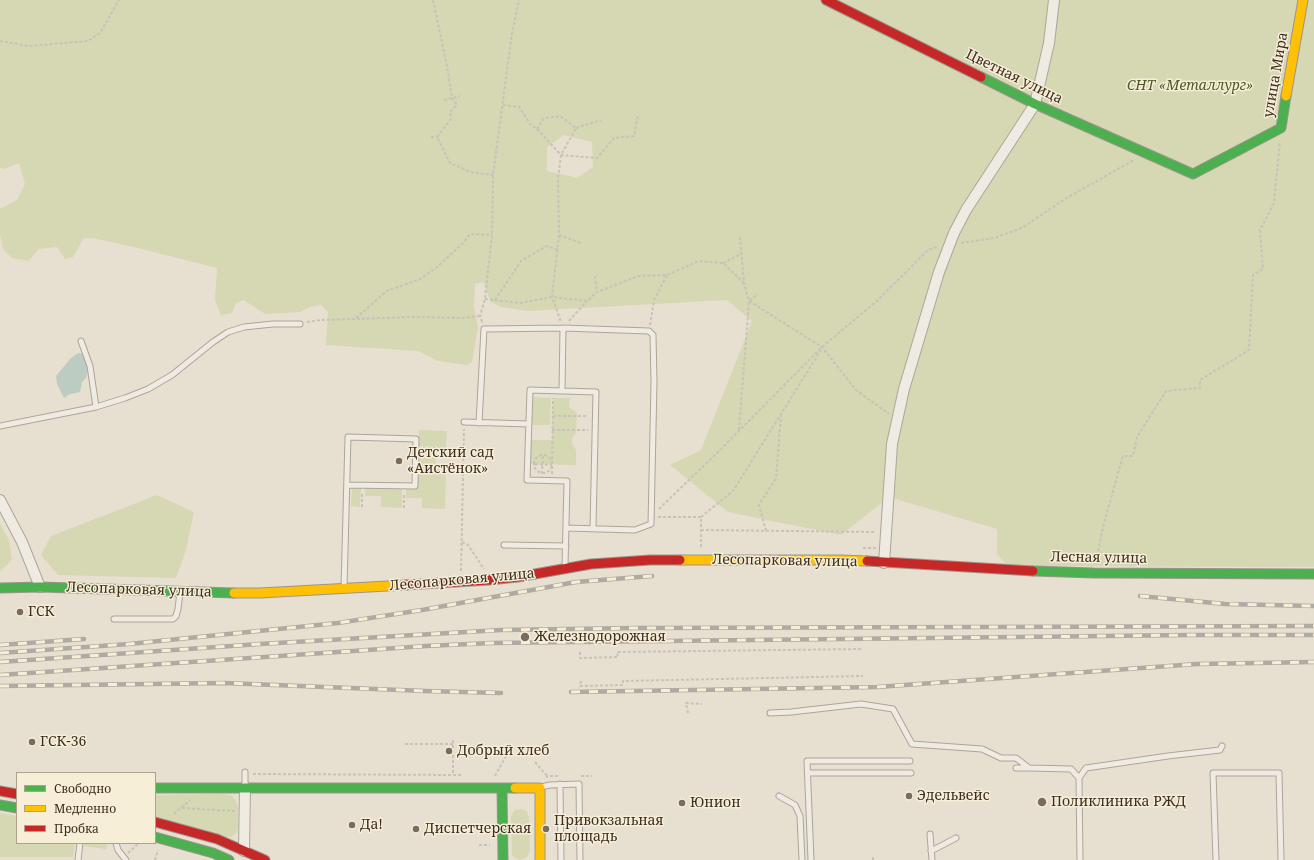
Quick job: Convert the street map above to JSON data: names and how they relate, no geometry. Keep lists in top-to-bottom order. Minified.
{"streets":{"street":["улица Мира","Цветная улица","Лесная улица","Лесопарковая улица"]},"crossings":[["улица Мира","Цветная улица"],["Лесная улица","Лесопарковая улица"]],"parks":["СНТ «Металлург»"],"places":["Детский сад «Аистёнок»","ГСК","Железнодорожная","ГСК-36","Добрый хлеб","Эдельвейс","Поликлиника РЖД","Юнион","Да!","Диспетчерская","Привокзальная площадь"],"legend":["Свободно","Медленно","Пробка"]}
